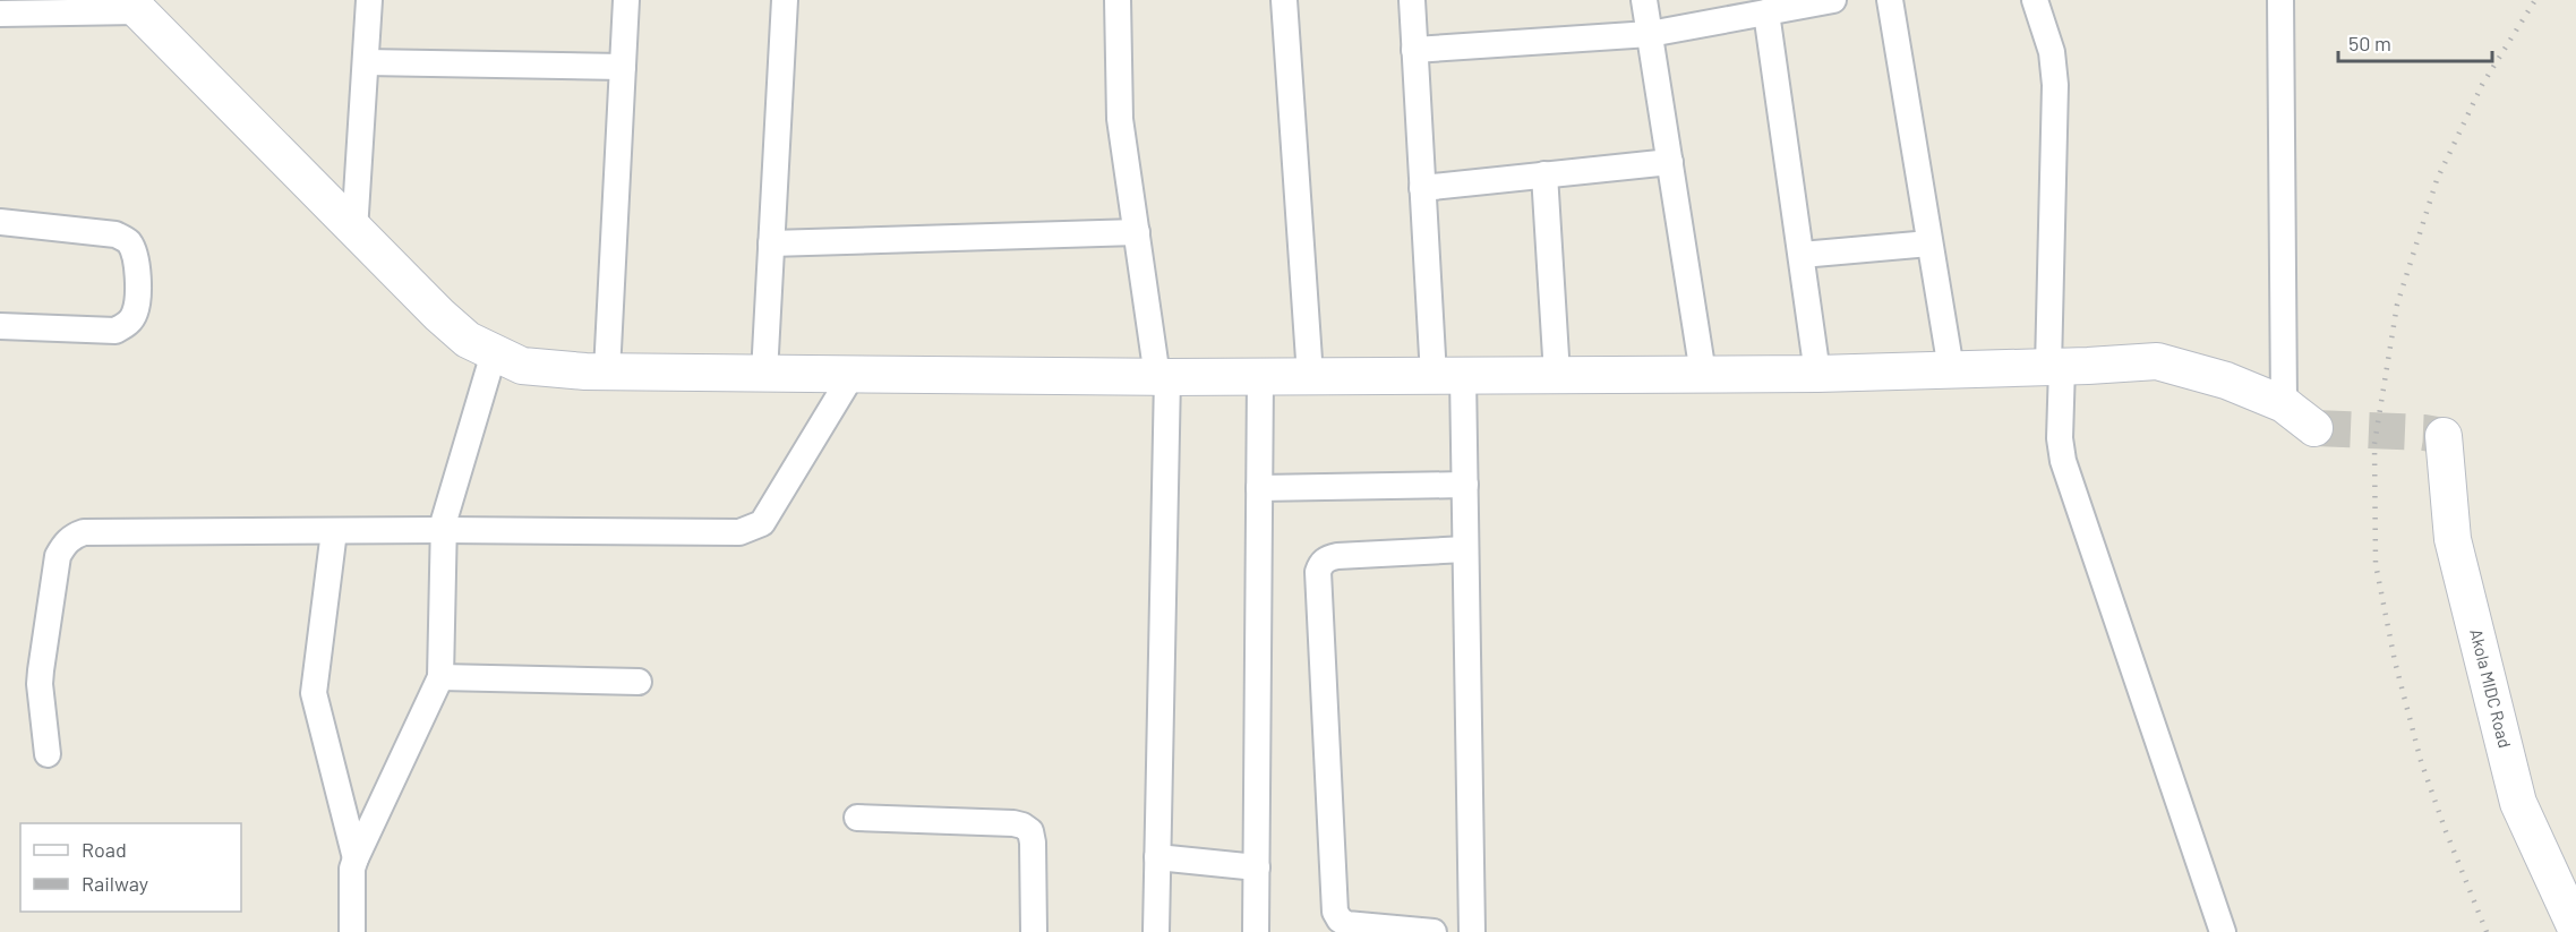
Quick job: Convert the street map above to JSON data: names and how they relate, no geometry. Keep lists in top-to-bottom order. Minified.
{"streets":{"street":["Akola MIDC Road"]},"legend":["Road","Railway"],"scale_bar":"50 m"}
